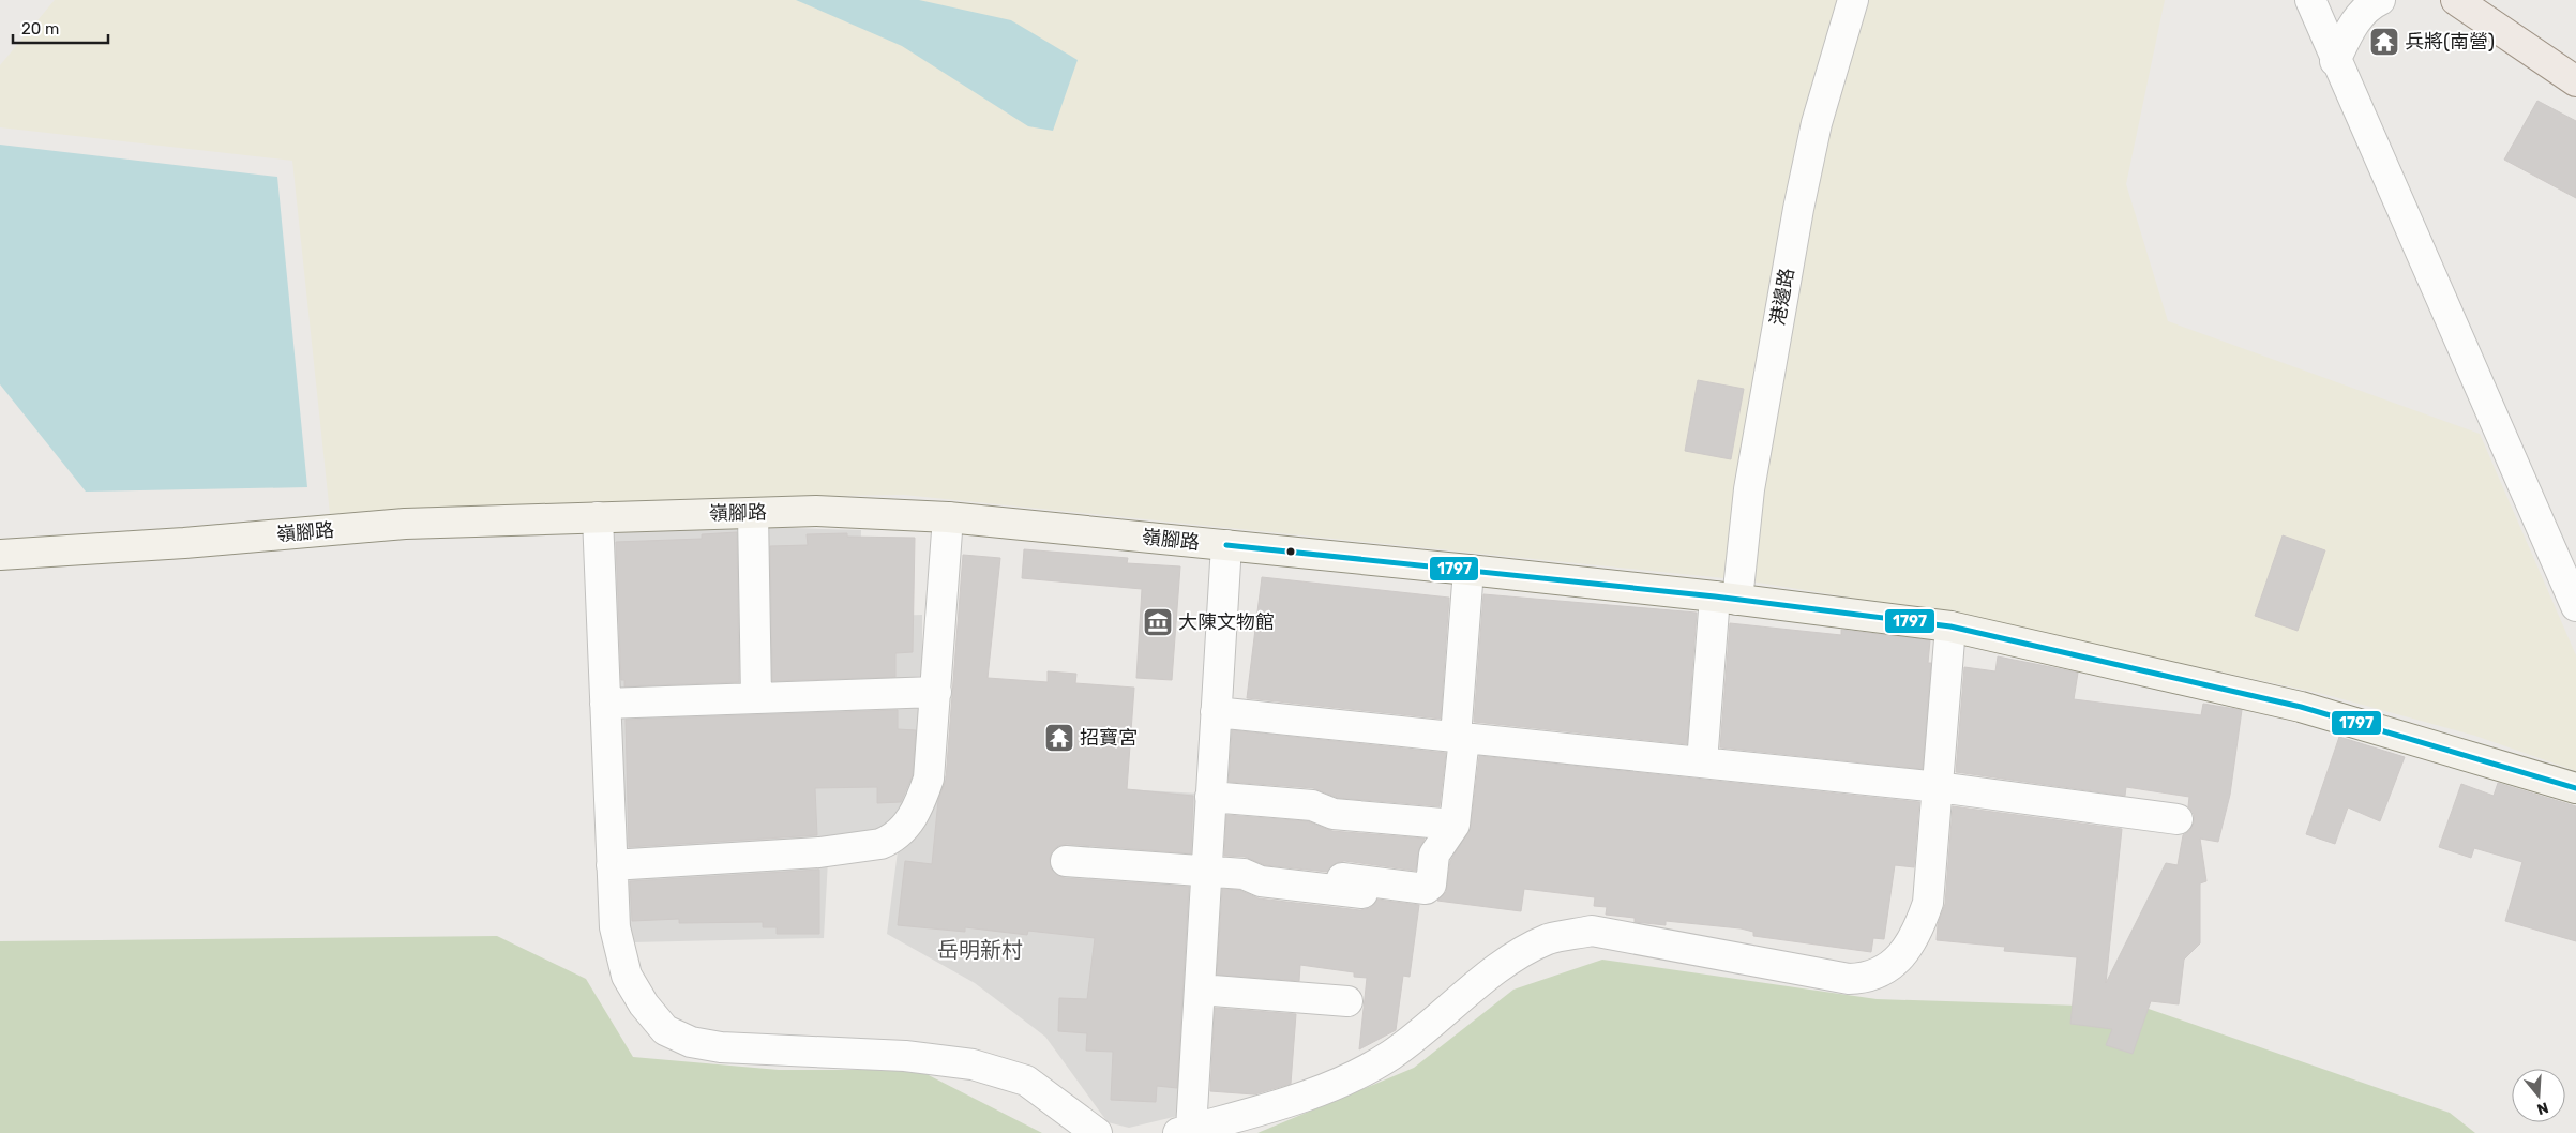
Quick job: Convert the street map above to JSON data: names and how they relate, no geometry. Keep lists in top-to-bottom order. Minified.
{"streets":{"street":["港邊路","嶺腳路"]},"crossings":[["港邊路","嶺腳路"]],"districts":["岳明新村"],"places":{"temple":["兵將(南營)","招寶宮"],"museum":["大陳文物館"]},"lines":["transit line 1797"],"scale_bar":"20 m","north":"bottom"}
